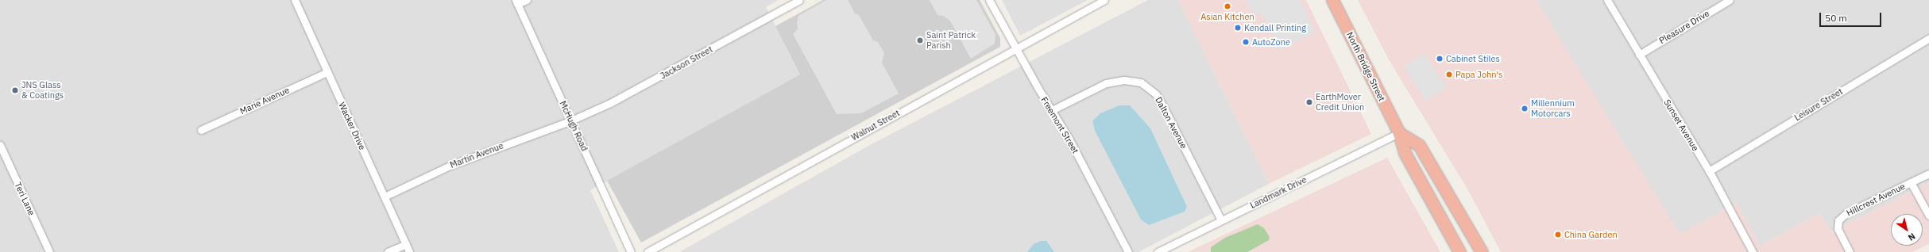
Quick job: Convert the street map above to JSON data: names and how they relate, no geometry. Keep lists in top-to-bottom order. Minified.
{"streets":{"highway":["North Bridge Street"],"street":["Pleasure Drive","Jackson Street","Marie Avenue","Leisure Street","Dalton Avenue","Walnut Street","Freemont Street","Sunset Avenue","Wacker Drive","McHugh Road","Martin Avenue","Landmark Drive","Teri Lane","Hillcrest Avenue"]},"crossings":[["Pleasure Drive","Sunset Avenue"],["Jackson Street","McHugh Road"],["Jackson Street","Martin Avenue"],["North Bridge Street","Landmark Drive"],["Marie Avenue","Wacker Drive"],["Leisure Street","Sunset Avenue"],["Dalton Avenue","Freemont Street"],["Dalton Avenue","Landmark Drive"],["Walnut Street","Freemont Street"],["Wacker Drive","Martin Avenue"],["McHugh Road","Martin Avenue"]],"places":["Asian Kitchen","Kendall Printing","Saint Patrick Parish","AutoZone","Cabinet Stiles","Papa John's","JNS Glass & Coatings","EarthMover Credit Union","Millennium Motorcars","China Garden"],"scale_bar":"50 m","north":"bottom right"}
